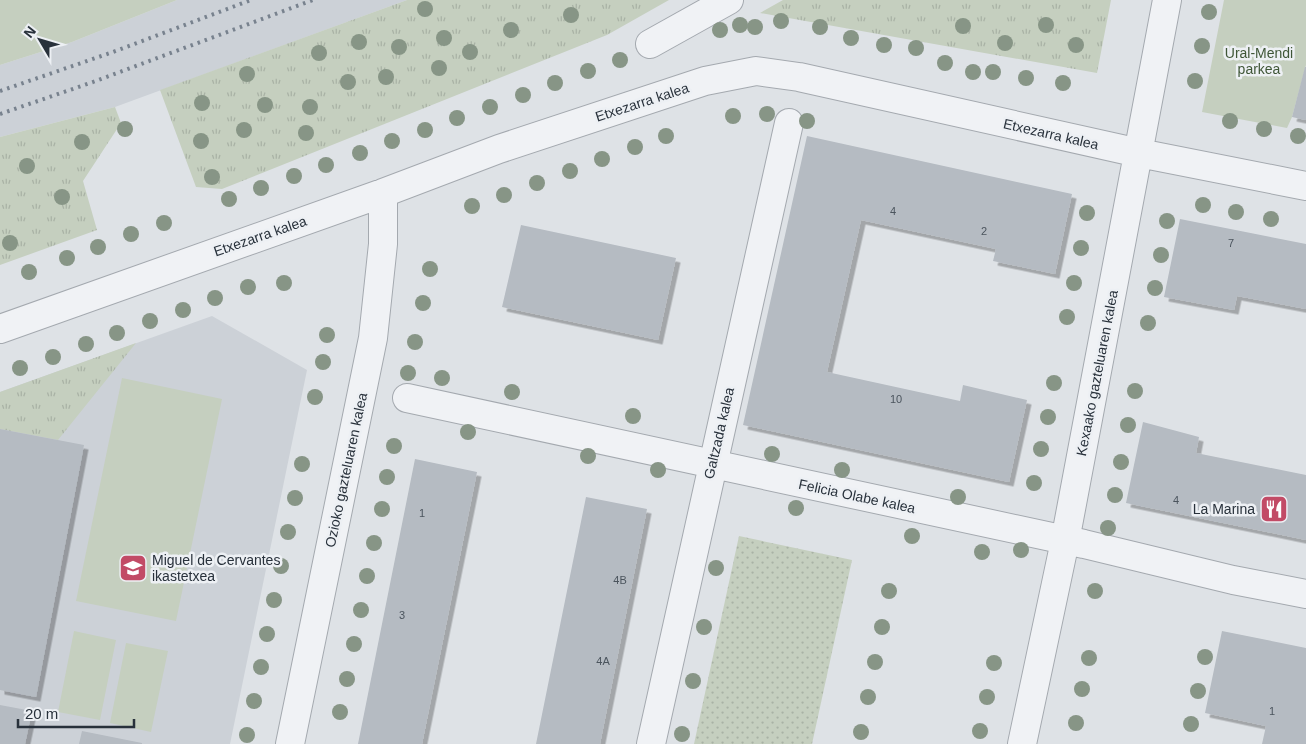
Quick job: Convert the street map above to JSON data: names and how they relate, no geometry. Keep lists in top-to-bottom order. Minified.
{"streets":{"street":["Etxezarra kalea","Kexaako gazteluaren kalea","Galtzada kalea","Ozioko gazteluaren kalea","Felicia Olabe kalea"]},"crossings":[["Etxezarra kalea","Kexaako gazteluaren kalea"],["Etxezarra kalea","Ozioko gazteluaren kalea"],["Kexaako gazteluaren kalea","Felicia Olabe kalea"],["Galtzada kalea","Felicia Olabe kalea"]],"parks":["Ural-Mendi parkea"],"places":{"restaurant":["La Marina"],"school or university":["Miguel de Cervantes ikastetxea"]},"house_numbers":["4","2","7","10","4","1","4B","3","4A","1"],"scale_bar":"20 m","north":"top left"}
